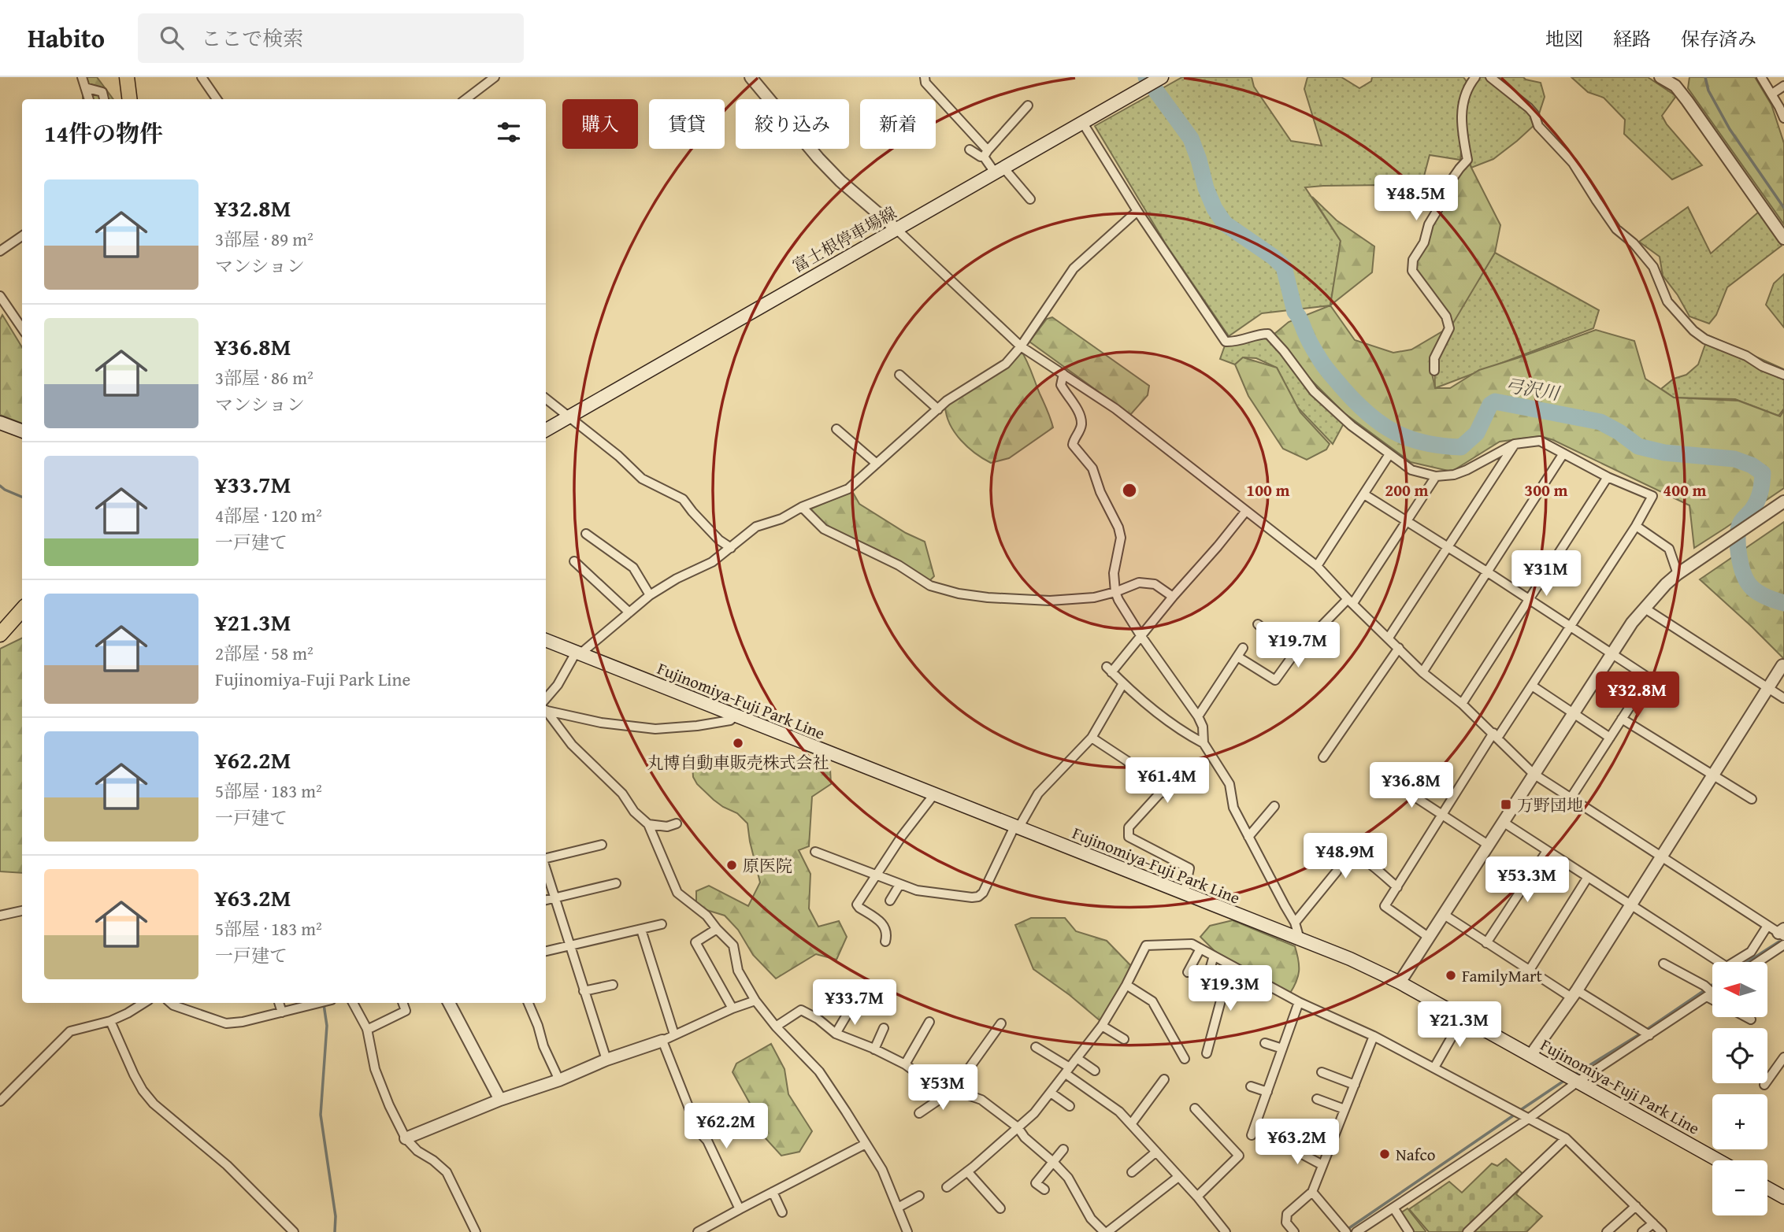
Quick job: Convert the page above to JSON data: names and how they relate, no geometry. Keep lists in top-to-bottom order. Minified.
{"streets":{"main road":["富士根停車場線","Fujinomiya-Fuji Park Line"]},"water":["弓沢川"],"places":{"other":["丸博自動車販売株式会社","原医院","FamilyMart","Nafco"],"transit":["万野団地"]},"north":"left","page":{"header":"Habito","search":"ここで検索","nav":["地図","経路","保存済み"],"chip":["購入","賃貸","絞り込み","新着"],"heading":"14件の物件","list":[{"name":"¥32.8M","note":"3部屋 · 89 m² · マンション"},{"name":"¥36.8M","note":"3部屋 · 86 m² · マンション"},{"name":"¥33.7M","note":"4部屋 · 120 m² · 一戸建て"},{"name":"¥21.3M","note":"2部屋 · 58 m² · Fujinomiya-Fuji Park Line"},{"name":"¥62.2M","note":"5部屋 · 183 m² · 一戸建て"},{"name":"¥63.2M","note":"5部屋 · 183 m² · 一戸建て"}],"price":["¥48.5M","¥31M","¥19.7M","¥32.8M","¥61.4M","¥36.8M","¥48.9M","¥53.3M","¥19.3M","¥33.7M","¥21.3M","¥53M","¥62.2M","¥63.2M"],"map_buttons":["+","−"]},"rings":["100 m","200 m","300 m","400 m"]}
